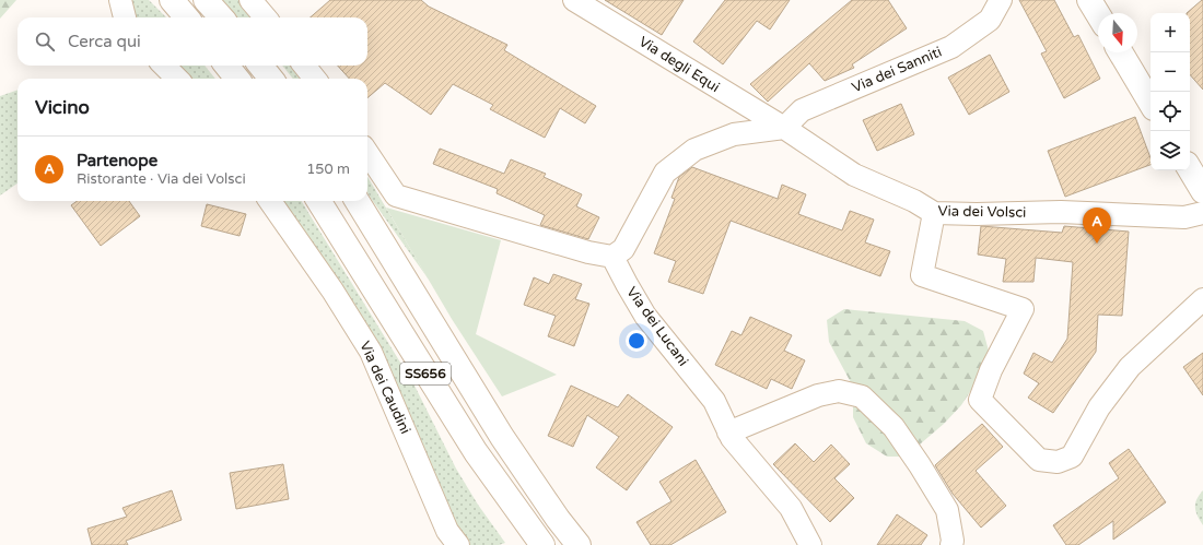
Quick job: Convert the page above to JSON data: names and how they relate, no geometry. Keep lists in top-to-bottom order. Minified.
{"streets":{"main road":["SS656"],"street":["Via degli Equi","Via dei Sanniti","Via dei Volsci","Via dei Lucani","Via dei Caudini"]},"crossings":[["Via degli Equi","Via dei Sanniti"],["Via degli Equi","Via dei Volsci"],["Via dei Sanniti","Via dei Volsci"]],"north":"bottom","page":{"map_buttons":["+","−"],"search":"Cerca qui","heading":"Vicino","list":[{"mark":"A","name":"Partenope","note":"Ristorante · Via dei Volsci","value":"150 m"}],"pins":"A"}}
